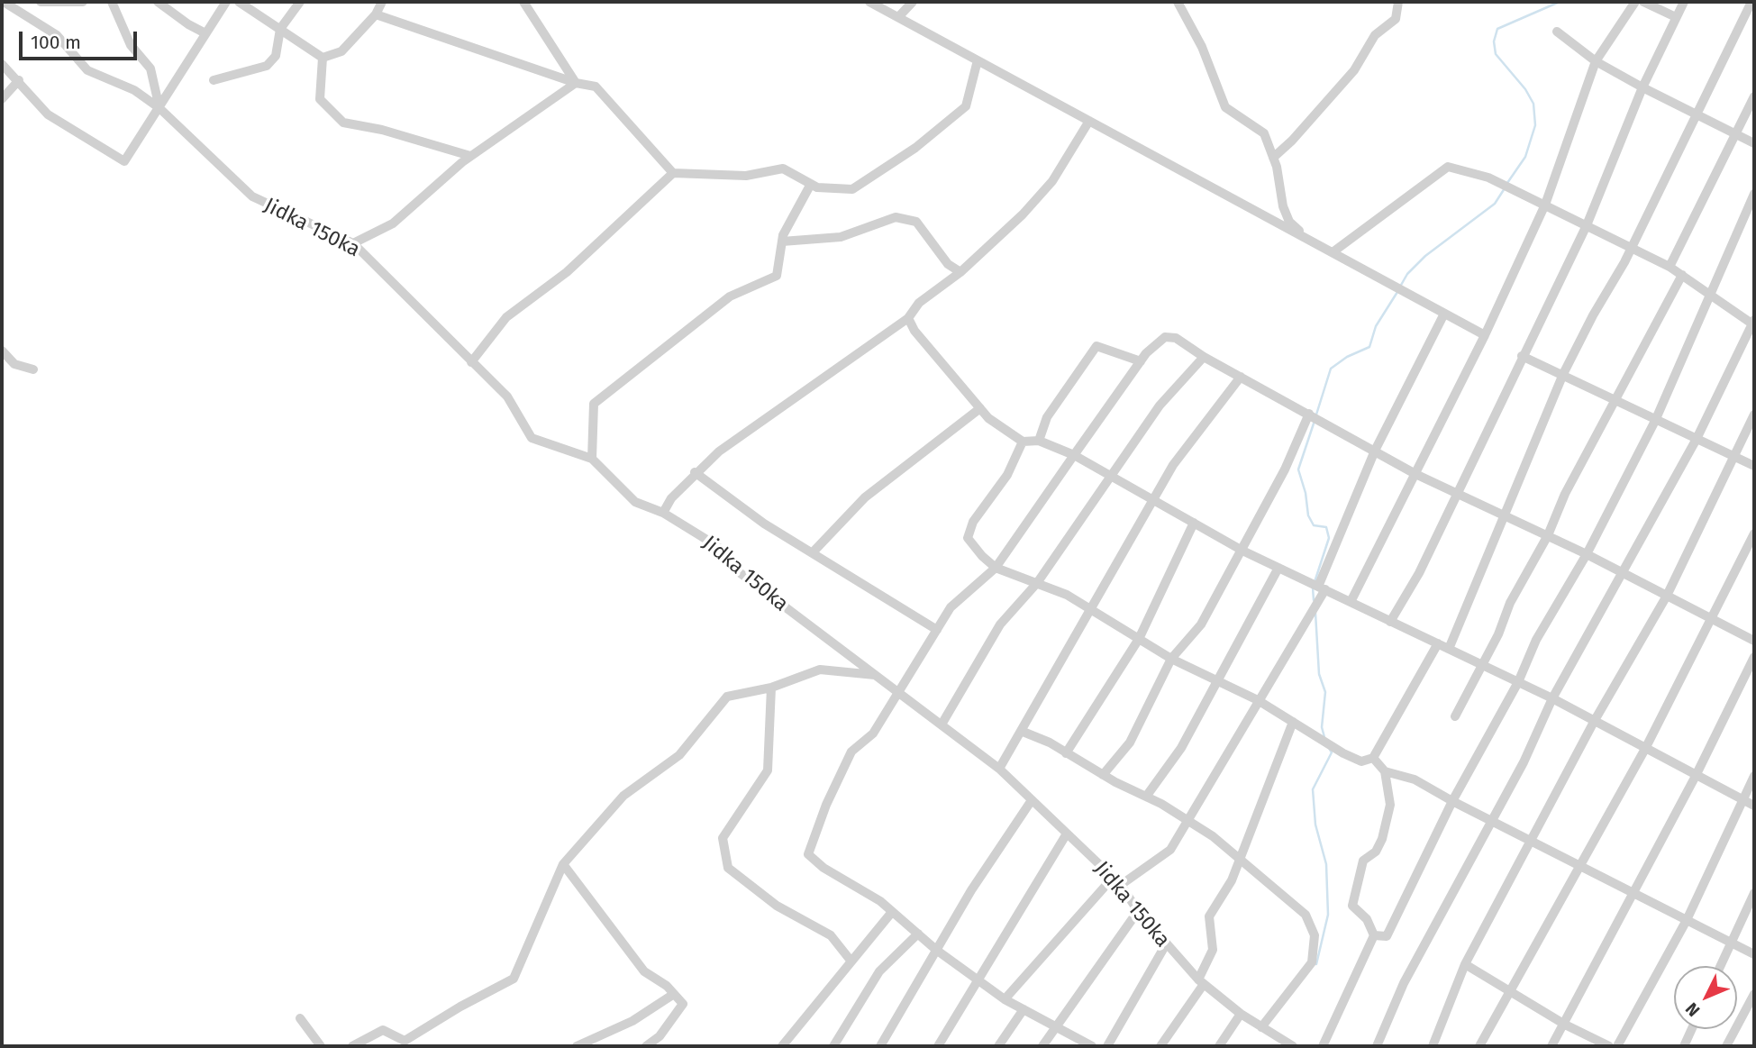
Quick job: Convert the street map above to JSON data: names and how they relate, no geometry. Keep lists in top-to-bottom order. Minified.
{"streets":{"street":["Jidka 150ka"]},"scale_bar":"100 m","north":"bottom left"}
